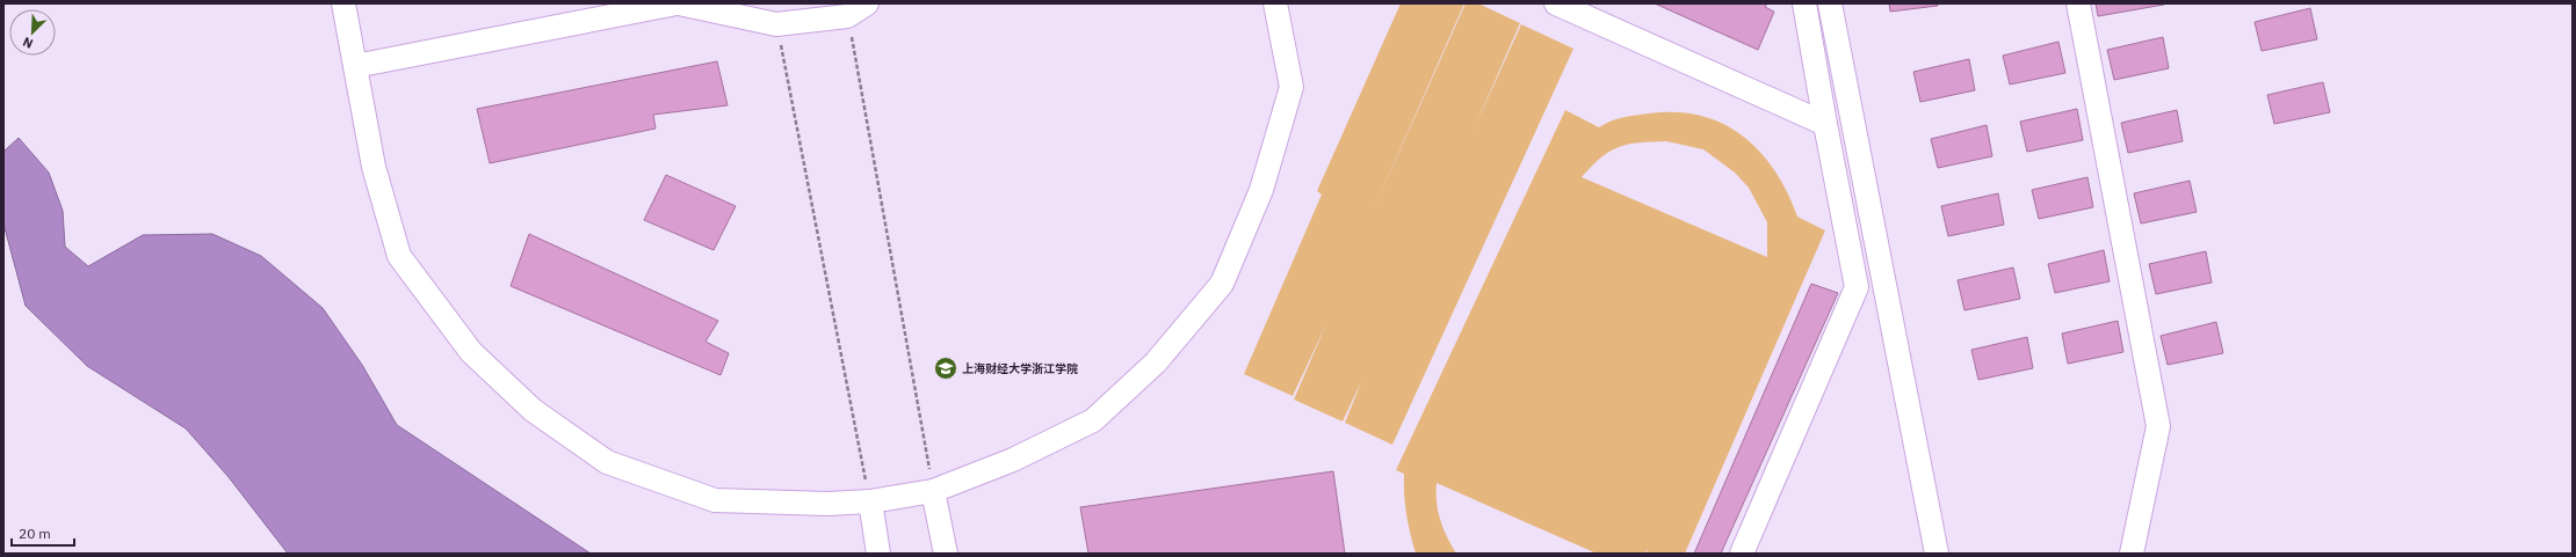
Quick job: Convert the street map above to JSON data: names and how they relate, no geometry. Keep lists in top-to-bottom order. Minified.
{"places":{"school or university":["上海财经大学浙江学院"]},"scale_bar":"20 m","north":"bottom left"}
